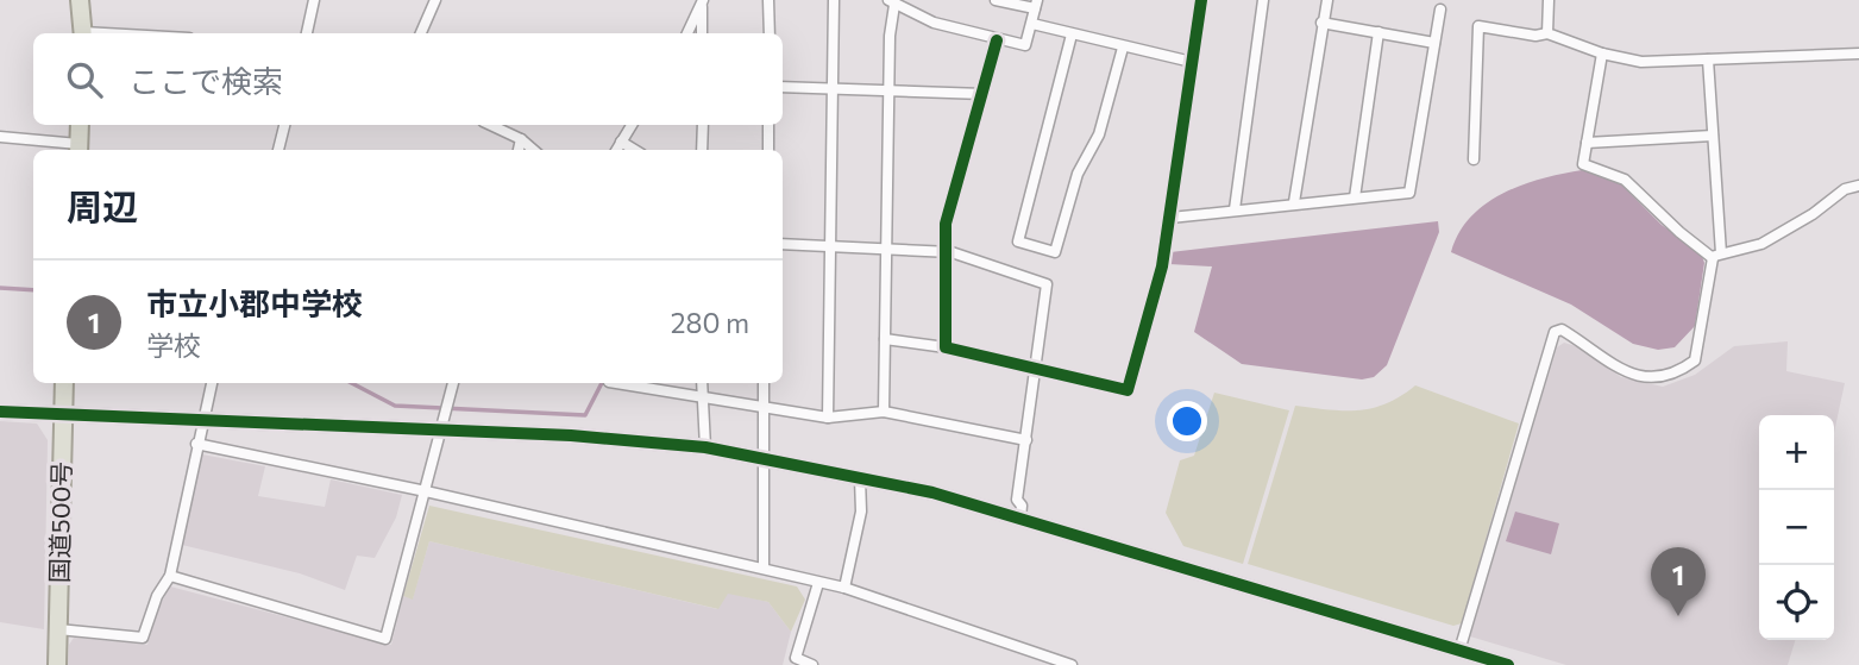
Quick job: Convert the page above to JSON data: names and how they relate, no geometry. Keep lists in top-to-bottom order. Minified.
{"streets":{"highway":["国道500号"]},"page":{"search":"ここで検索","heading":"周辺","list":[{"mark":"1","name":"市立小郡中学校","note":"学校","value":"280 m"}],"map_buttons":["+","−"],"pins":"1"}}
